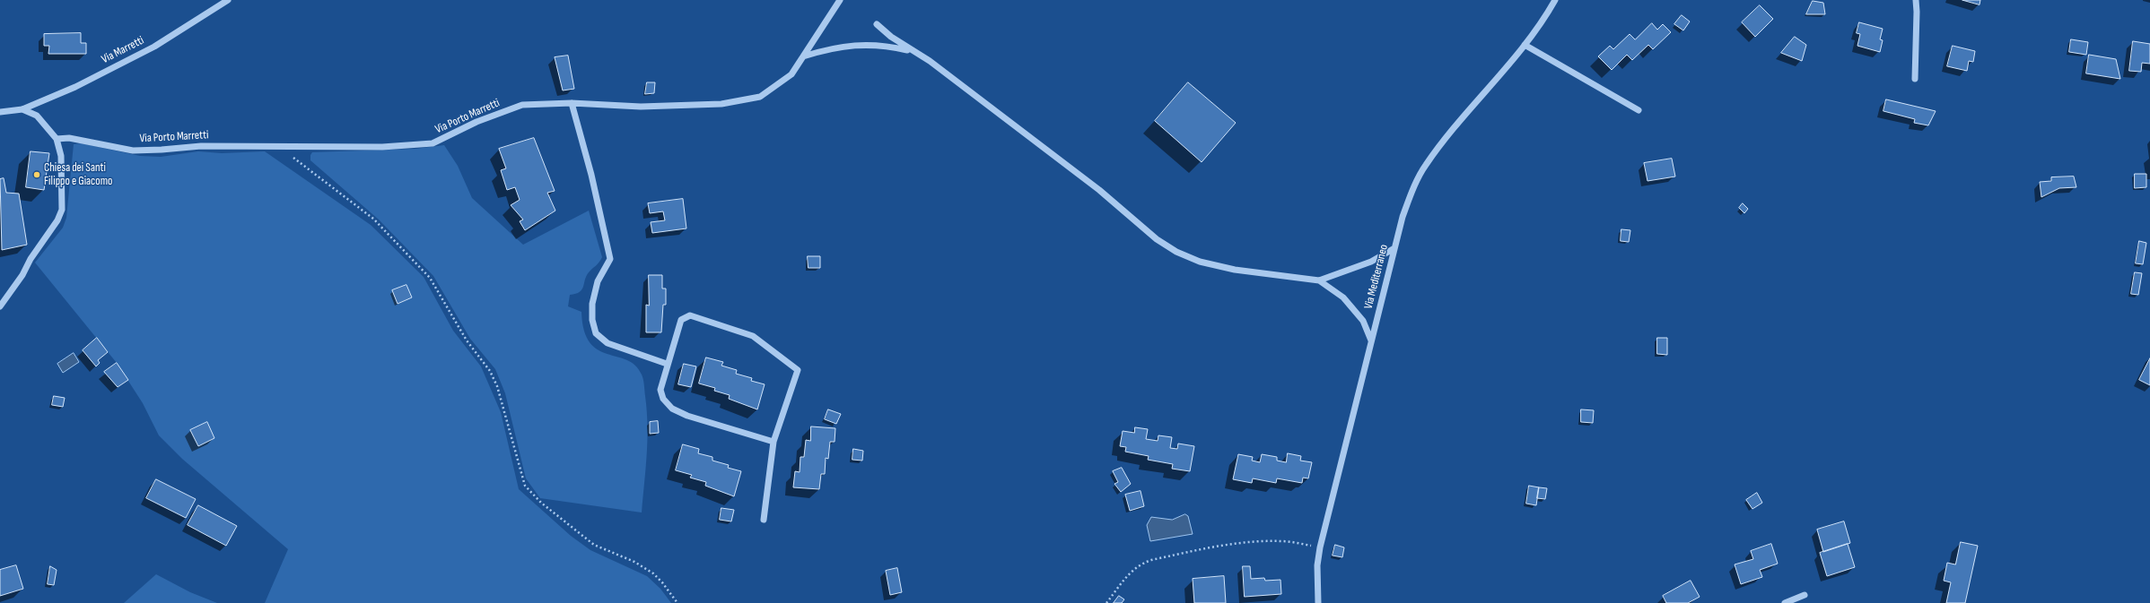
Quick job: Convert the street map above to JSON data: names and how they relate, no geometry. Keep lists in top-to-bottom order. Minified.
{"streets":{"street":["Via Marretti","Via Porto Marretti","Via Mediterraneo"]},"places":["Chiesa dei Santi Filippo e Giacomo"]}
